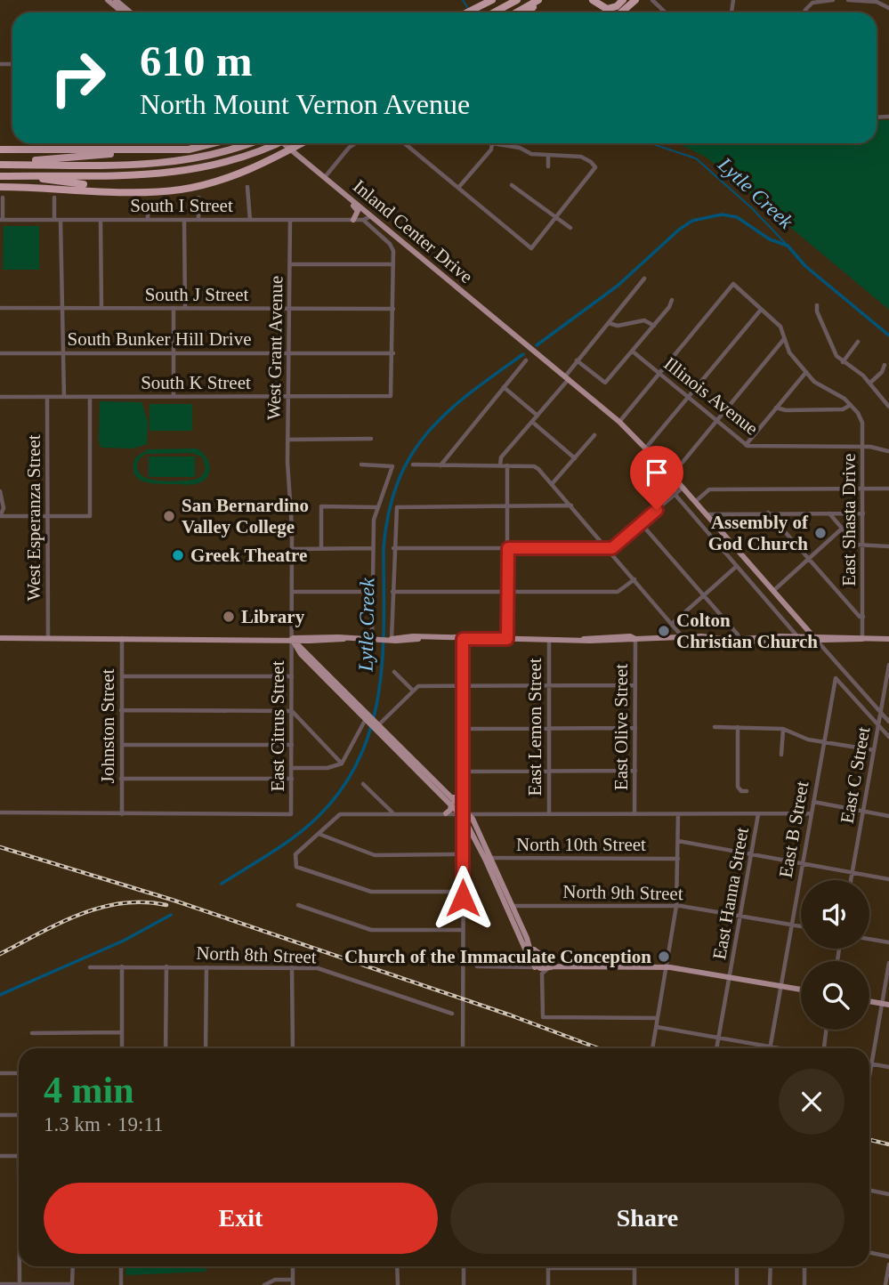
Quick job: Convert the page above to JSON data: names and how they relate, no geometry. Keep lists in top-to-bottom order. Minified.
{"streets":{"main road":["Inland Center Drive"],"street":["South I Street","South J Street","South Bunker Hill Drive","West Grant Avenue","South K Street","Illinois Avenue","West Esperanza Street","East Shasta Drive","Johnston Street","East Citrus Street","East Lemon Street","East Olive Street","East C Street","East B Street","North 10th Street","North 9th Street","East Hanna Street","North 8th Street"]},"crossings":[["South I Street","Inland Center Drive"],["South I Street","West Grant Avenue"],["South J Street","West Grant Avenue"],["South Bunker Hill Drive","West Grant Avenue"],["South Bunker Hill Drive","South K Street"],["West Grant Avenue","South K Street"],["West Grant Avenue","East Citrus Street"],["South K Street","West Esperanza Street"],["Illinois Avenue","East Shasta Drive"],["Johnston Street","East Citrus Street"],["East C Street","East B Street"],["East B Street","North 9th Street"],["North 9th Street","East Hanna Street"]],"water":["Lytle Creek"],"places":["San Bernardino Valley College","Assembly of God Church","Greek Theatre","Library","Colton Christian Church","Church of the Immaculate Conception"],"page":{"turn":["610 m","North Mount Vernon Avenue"],"heading":["4 min","1.3 km · 19:11"],"buttons":["Exit","Share"]}}
